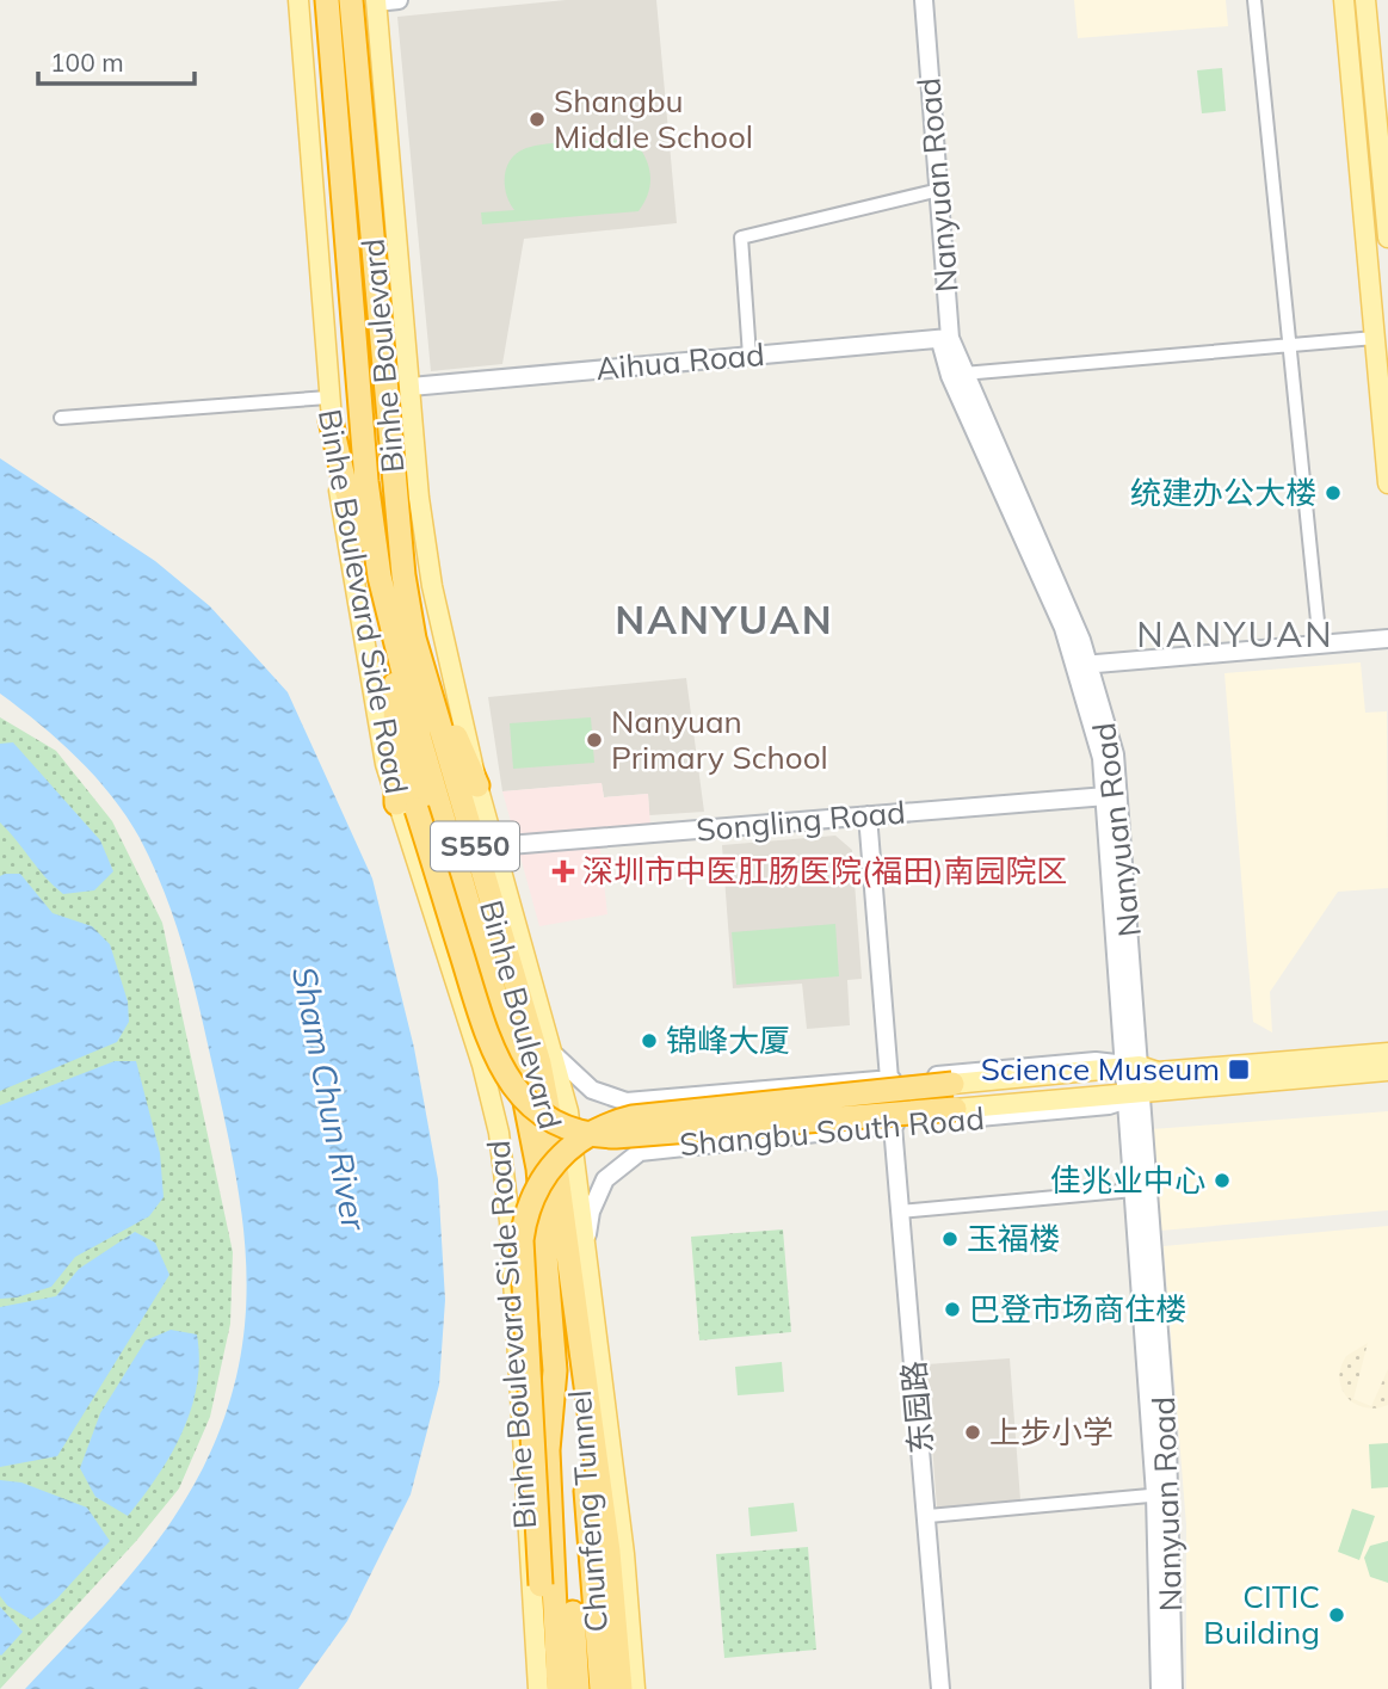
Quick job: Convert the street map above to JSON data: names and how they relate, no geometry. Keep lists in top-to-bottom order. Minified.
{"streets":{"highway":["Binhe Boulevard","S550","Chunfeng Tunnel"],"main road":["Binhe Boulevard Side Road","Shangbu South Road"],"street":["Nanyuan Road","Aihua Road","Songling Road","东园路"]},"crossings":[["Nanyuan Road","Aihua Road"],["Nanyuan Road","Songling Road"],["Nanyuan Road","Shangbu South Road"],["Binhe Boulevard","Chunfeng Tunnel"],["Shangbu South Road","东园路"]],"districts":["NANYUAN","NANYUAN"],"water":["Sham Chun River"],"places":{"other":["Shangbu Middle School","统建办公大楼","Nanyuan Primary School","锦峰大厦","佳兆业中心","玉福楼","巴登市场商住楼","上步小学","CITIC Building"],"health":["深圳市中医肛肠医院(福田)南园院区"],"transit":["Science Museum"]},"scale_bar":"100 m"}
